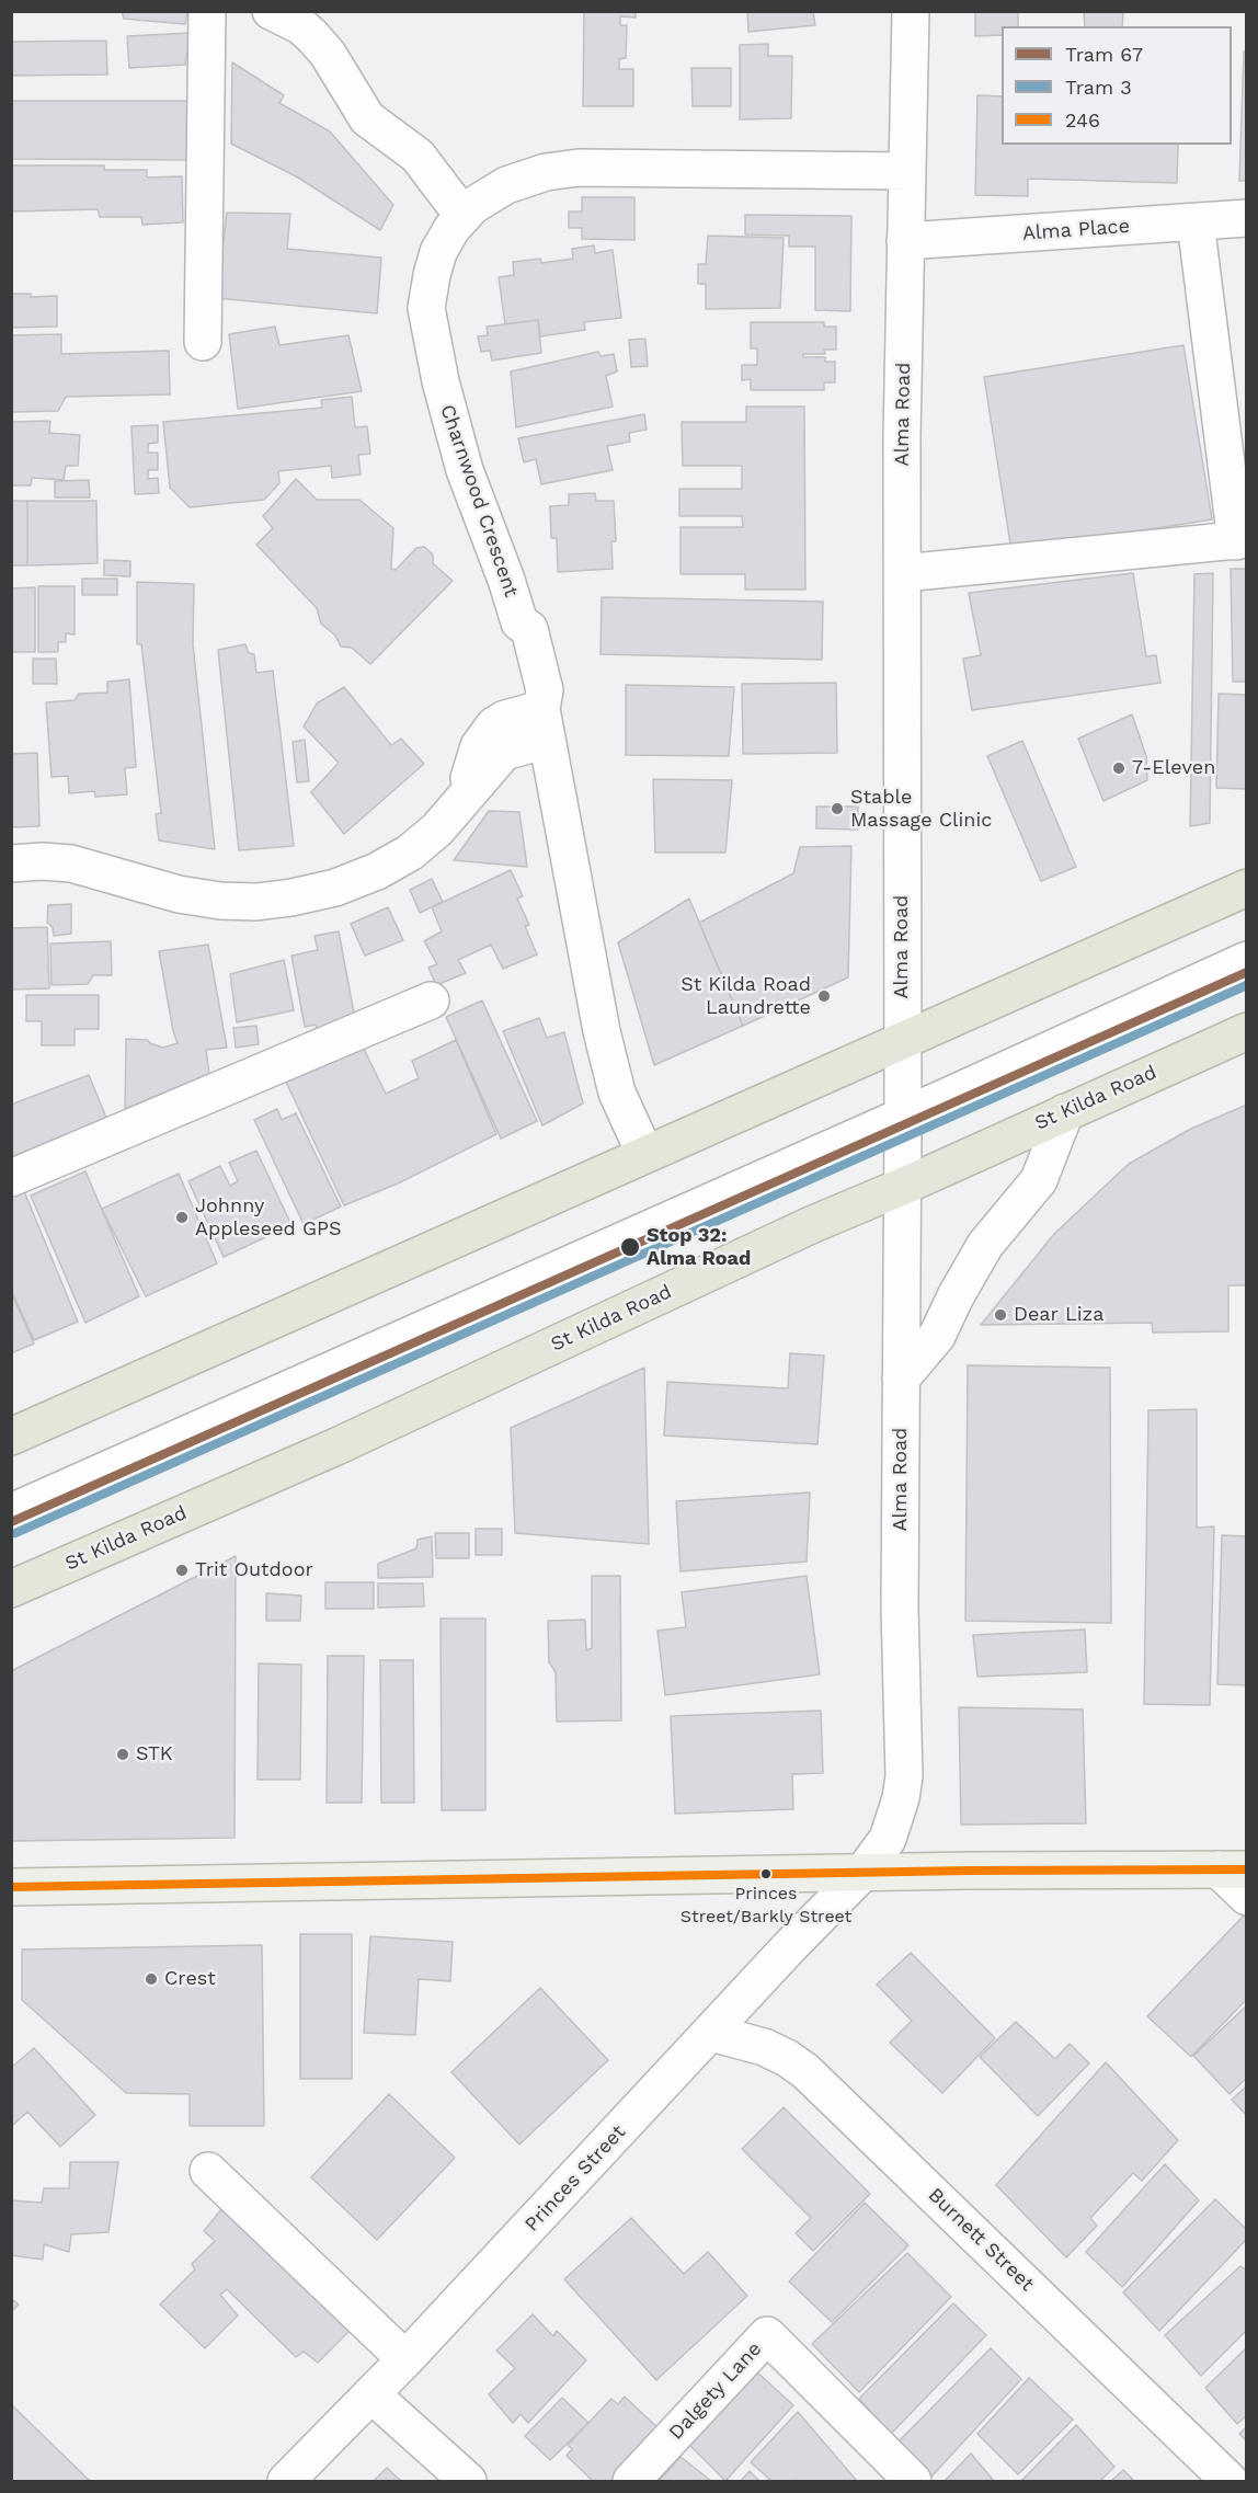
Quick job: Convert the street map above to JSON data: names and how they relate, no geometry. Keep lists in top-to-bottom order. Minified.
{"streets":{"highway":["St Kilda Road"],"street":["Alma Place","Alma Road","Charnwood Crescent","Princes Street","Burnett Street","Dalgety Lane"]},"crossings":[["Alma Place","Alma Road"],["Alma Road","Charnwood Crescent"],["Alma Road","St Kilda Road"],["Alma Road","Princes Street"],["Princes Street","Burnett Street"]],"places":["7-Eleven","Stable Massage Clinic","St Kilda Road Laundrette","Johnny Appleseed GPS","Stop 32: Alma Road","Dear Liza","Trit Outdoor","STK","Princes Street/Barkly Street","Crest"],"lines":["tram line 67","tram line 3","transit line 246"],"legend":["Tram 67","Tram 3","246"]}
